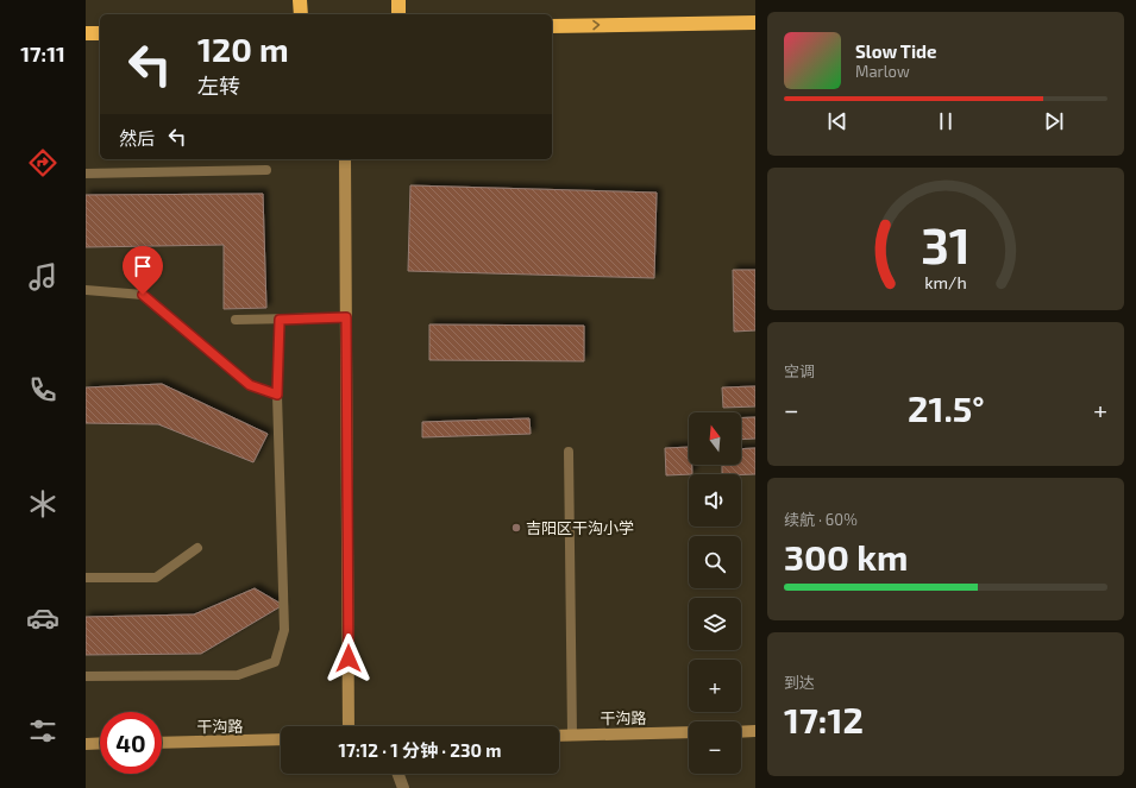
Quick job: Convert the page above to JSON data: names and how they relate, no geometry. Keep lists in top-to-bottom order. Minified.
{"streets":{"street":["干沟路"]},"places":["吉阳区干沟小学"],"north":"top","page":{"tabs":"17:11","turn":["120 m","左转"],"song":["Slow Tide","Marlow"],"then":"然后","tile":["空调",["续航 · 60%","300 km"],["到达","17:12"]],"heat":["−","21.5°","+"],"map_buttons":["+","−"],"limit":"40","trip":"17:12 · 1 分钟 · 230 m","gauge":["31","km/h"]}}
